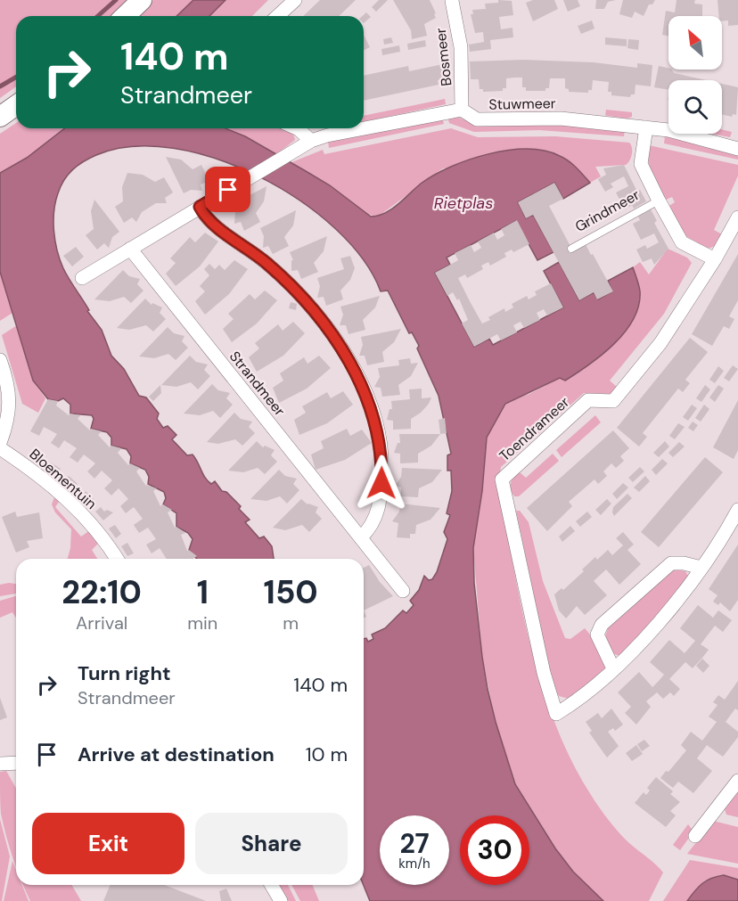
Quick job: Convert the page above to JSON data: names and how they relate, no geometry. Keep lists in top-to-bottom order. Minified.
{"streets":{"street":["Bosmeer","Stuwmeer","Grindmeer","Strandmeer","Toendrameer","Bloementuin"]},"crossings":[["Bosmeer","Stuwmeer"],["Stuwmeer","Grindmeer"],["Grindmeer","Toendrameer"]],"water":["Rietplas"],"north":"top left","page":{"turn":["140 m","Strandmeer"],"eta":["22:10","Arrival","1","min","150","m"],"list":[{"name":"Turn right","note":"Strandmeer","value":"140 m"},{"name":"Arrive at destination","value":"10 m"}],"buttons":["Exit","Share"],"speed":"27 km/h","limit":"30"}}
